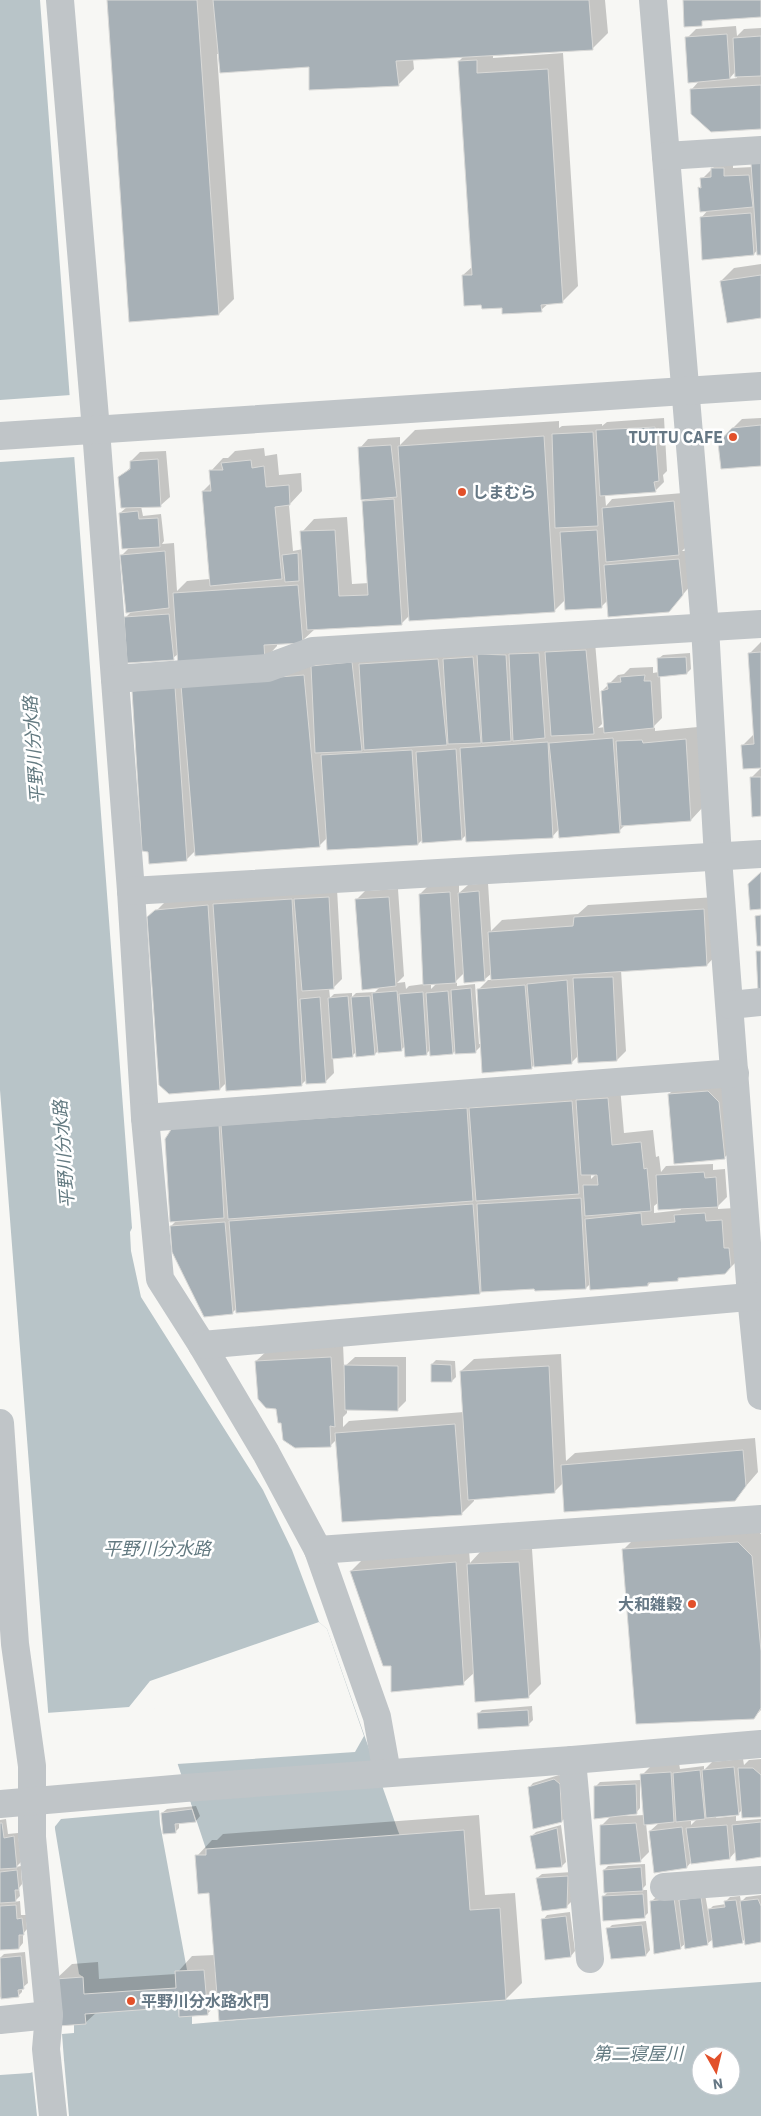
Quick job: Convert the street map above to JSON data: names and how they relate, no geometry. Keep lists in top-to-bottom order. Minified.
{"water":["平野川分水路","第二寝屋川"],"places":["TUTTU CAFE","しまむら","大和雑穀","平野川分水路水門"],"north":"bottom"}
